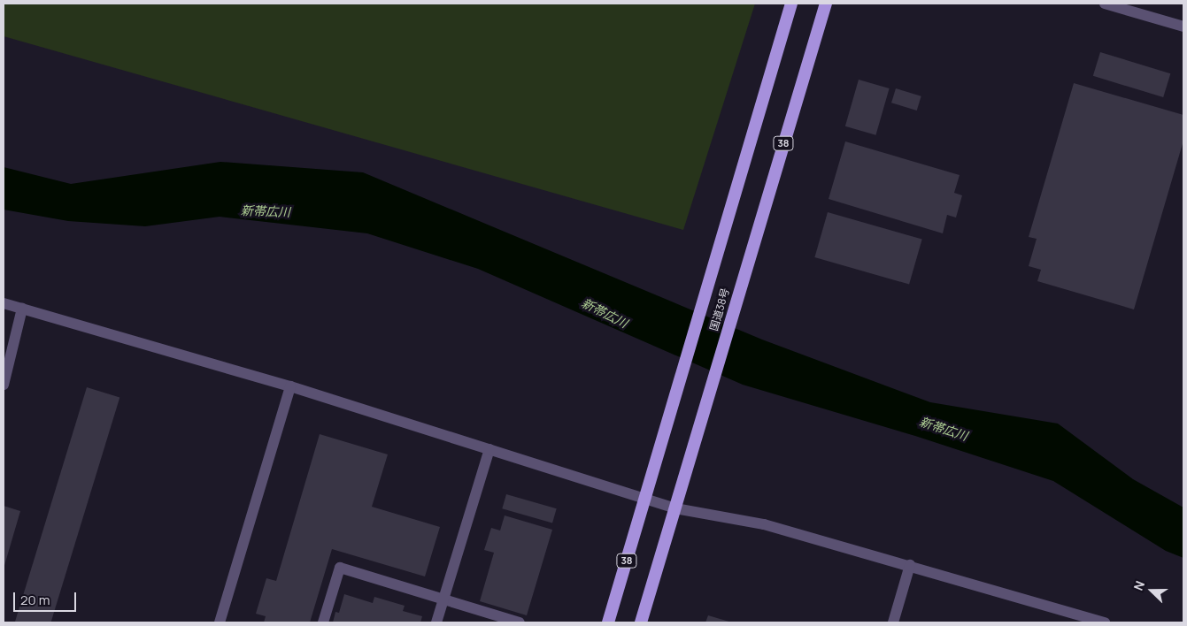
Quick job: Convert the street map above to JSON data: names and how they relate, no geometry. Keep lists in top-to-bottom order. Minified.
{"streets":{"highway":["38","国道38号"]},"water":["新帯広川"],"scale_bar":"20 m","north":"left"}
